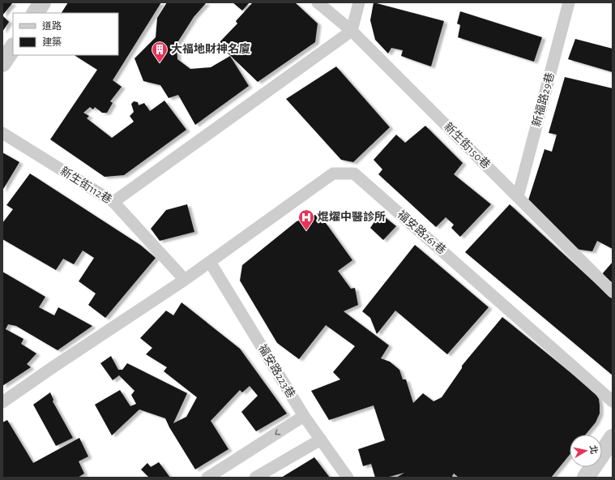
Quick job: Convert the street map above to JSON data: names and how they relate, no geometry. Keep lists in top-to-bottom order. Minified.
{"streets":{"lane":["新福路29巷","新生街150巷","新生街112巷","福安路261巷","福安路223巷"]},"crossings":[["新福路29巷","新生街150巷"],["新生街112巷","福安路261巷"],["福安路261巷","福安路223巷"]],"places":{"building":["大福地財神名廈"],"hospital":["焜燿中醫診所"]},"legend":["道路","建築"],"north":"right"}
